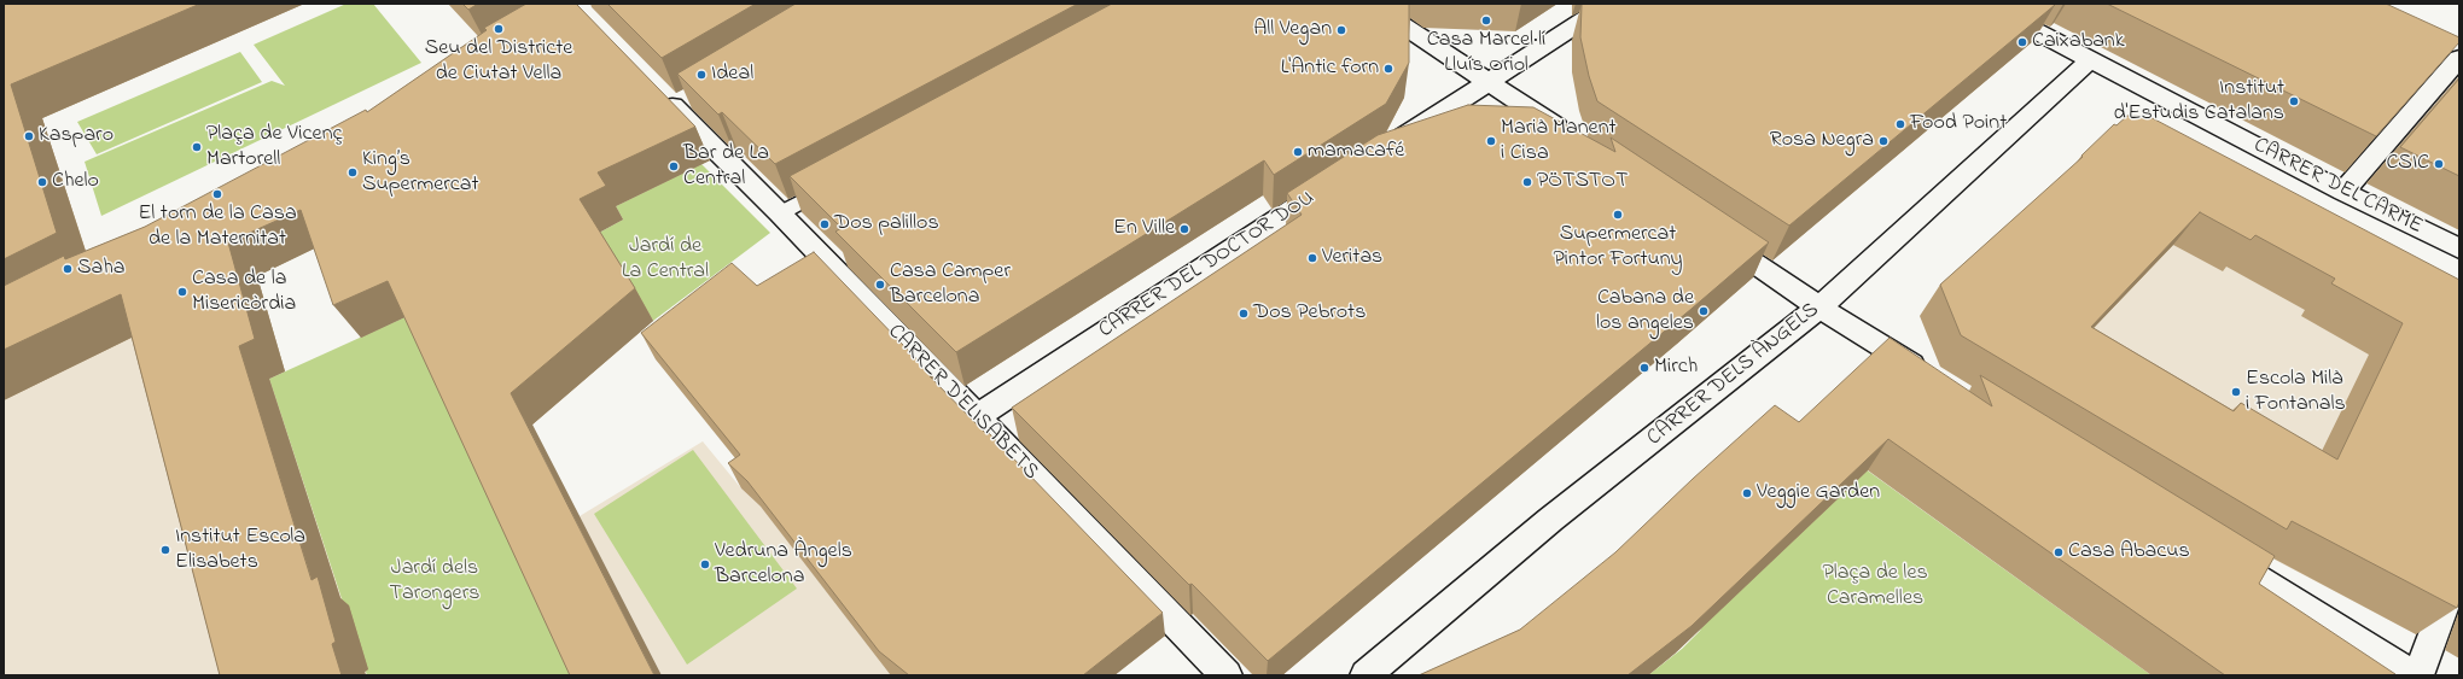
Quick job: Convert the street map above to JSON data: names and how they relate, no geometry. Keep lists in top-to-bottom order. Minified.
{"streets":{"street":["CARRER DEL CARME","CARRER DEL DOCTOR DOU","CARRER DELS ÀNGELS","CARRER D'ELISABETS"]},"crossings":[["CARRER DEL CARME","CARRER DELS ÀNGELS"],["CARRER DEL DOCTOR DOU","CARRER D'ELISABETS"]],"parks":["Jardí de La Central","Jardí dels Tarongers","Plaça de les Caramelles"],"places":["Casa Marcel·lí Lluís Oriol","Seu del Districte de Ciutat Vella","All Vegan","Caixabank","L'Antic forn","Ideal","Institut d'Estudis Catalans","Food Point","Kasparo","Marià Manent i Cisa","Rosa Negra","Plaça de Vicenç Martorell","mamacafé","CSIC","Bar de La Central","King’s Supermercat","Chelo","PÖTSTOT","El torn de la Casa de la Maternitat","Supermercat Pintor Fortuny","Dos palillos","En Ville","Veritas","Saha","Casa Camper Barcelona","Casa de la Misericòrdia","Cabana de los angeles","Dos Pebrots","Mirch","Escola Milà i Fontanals","Veggie Garden","Institut Escola Elisabets","Casa Abacus","Vedruna Àngels Barcelona"]}
